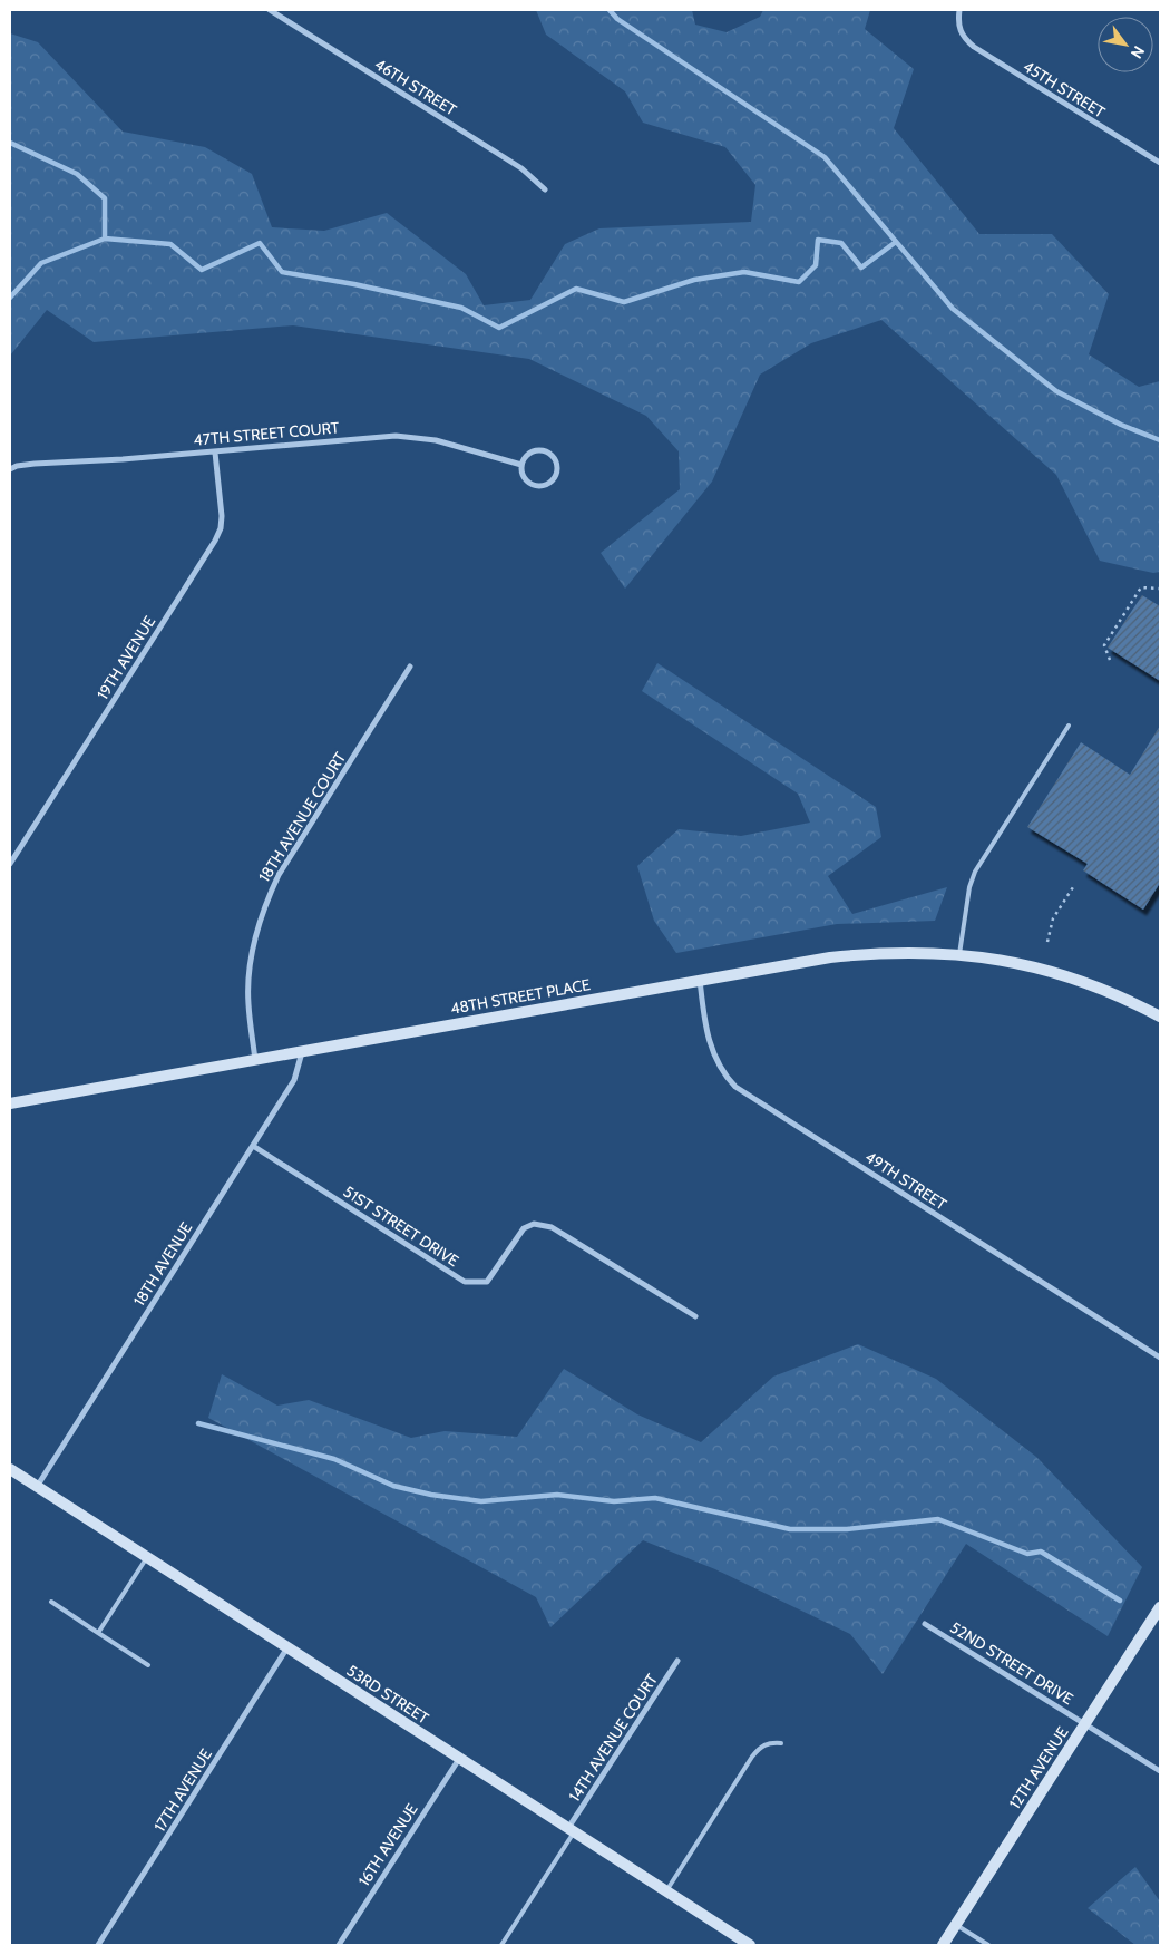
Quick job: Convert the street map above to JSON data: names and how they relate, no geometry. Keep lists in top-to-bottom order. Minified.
{"streets":{"street":["46TH STREET","45TH STREET","47TH STREET COURT","19TH AVENUE","18TH AVENUE COURT","48TH STREET PLACE","49TH STREET","51ST STREET DRIVE","18TH AVENUE","52ND STREET DRIVE","53RD STREET","14TH AVENUE COURT","12TH AVENUE","17TH AVENUE","16TH AVENUE"]},"crossings":[["47TH STREET COURT","19TH AVENUE"],["18TH AVENUE COURT","48TH STREET PLACE"],["48TH STREET PLACE","49TH STREET"],["48TH STREET PLACE","18TH AVENUE"],["51ST STREET DRIVE","18TH AVENUE"],["18TH AVENUE","53RD STREET"],["52ND STREET DRIVE","12TH AVENUE"],["53RD STREET","14TH AVENUE COURT"],["53RD STREET","17TH AVENUE"],["53RD STREET","16TH AVENUE"]],"north":"bottom right"}
